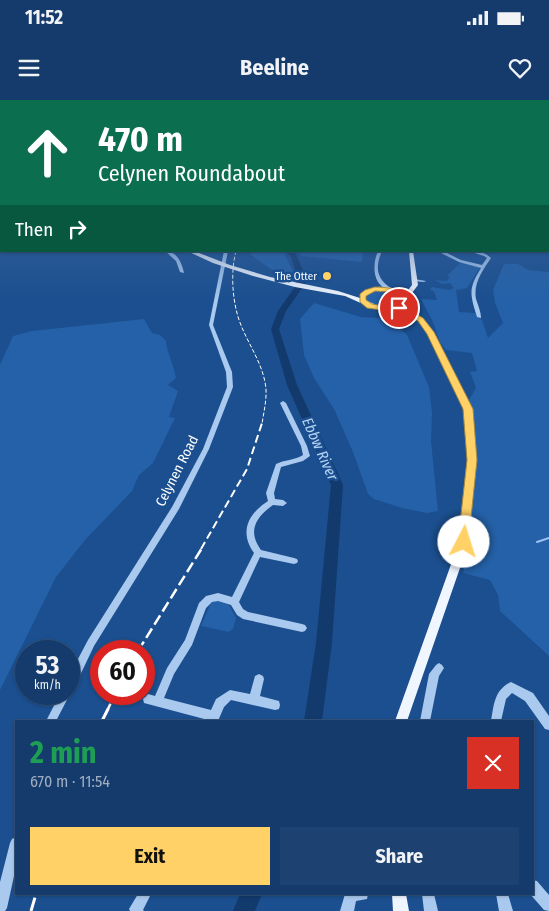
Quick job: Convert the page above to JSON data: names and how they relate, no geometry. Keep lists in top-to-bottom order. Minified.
{"streets":{"street":["Celynen Road"]},"water":["Ebbw River"],"places":["The Otter"],"page":{"status":"11:52","header":"Beeline","turn":["470 m","Celynen Roundabout"],"then":"Then","speed":"53 km/h","limit":"60","heading":["2 min","670 m · 11:54"],"buttons":["Exit","Share"]}}
